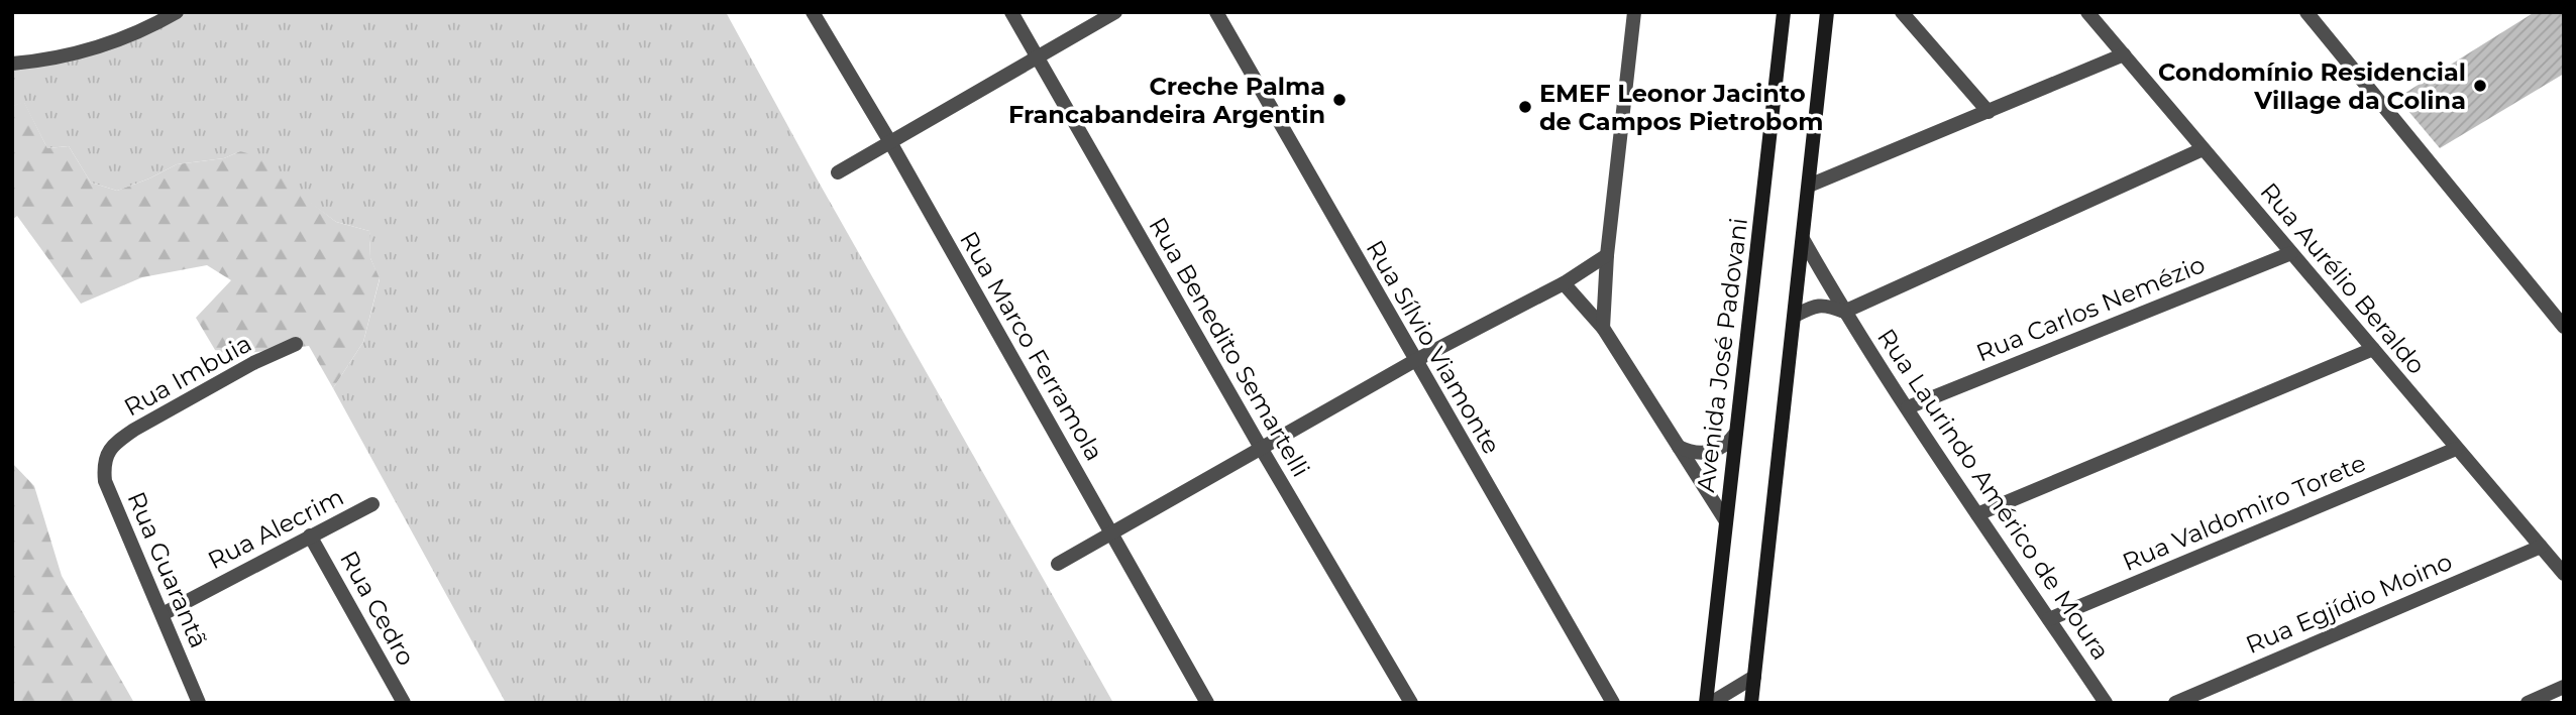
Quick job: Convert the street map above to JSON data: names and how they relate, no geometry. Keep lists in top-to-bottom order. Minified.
{"streets":{"street":["Rua Aurélio Beraldo","Rua Carlos Nemézio","Rua Marco Ferramola","Rua Benedito Semartelli","Rua Sílvio Viamonte","Avenida José Padovani","Rua Imbuia","Rua Laurindo Américo de Moura","Rua Valdomiro Torete","Rua Alecrim","Rua Guarantã","Rua Egjídio Moino","Rua Cedro"]},"crossings":[["Rua Aurélio Beraldo","Rua Carlos Nemézio"],["Rua Aurélio Beraldo","Rua Valdomiro Torete"],["Rua Aurélio Beraldo","Rua Egjídio Moino"],["Rua Carlos Nemézio","Rua Laurindo Américo de Moura"],["Rua Imbuia","Rua Guarantã"],["Rua Laurindo Américo de Moura","Rua Valdomiro Torete"],["Rua Alecrim","Rua Guarantã"],["Rua Alecrim","Rua Cedro"]],"places":["Condomínio Residencial Village da Colina","Creche Palma Francabandeira Argentin","EMEF Leonor Jacinto de Campos Pietrobom"]}
